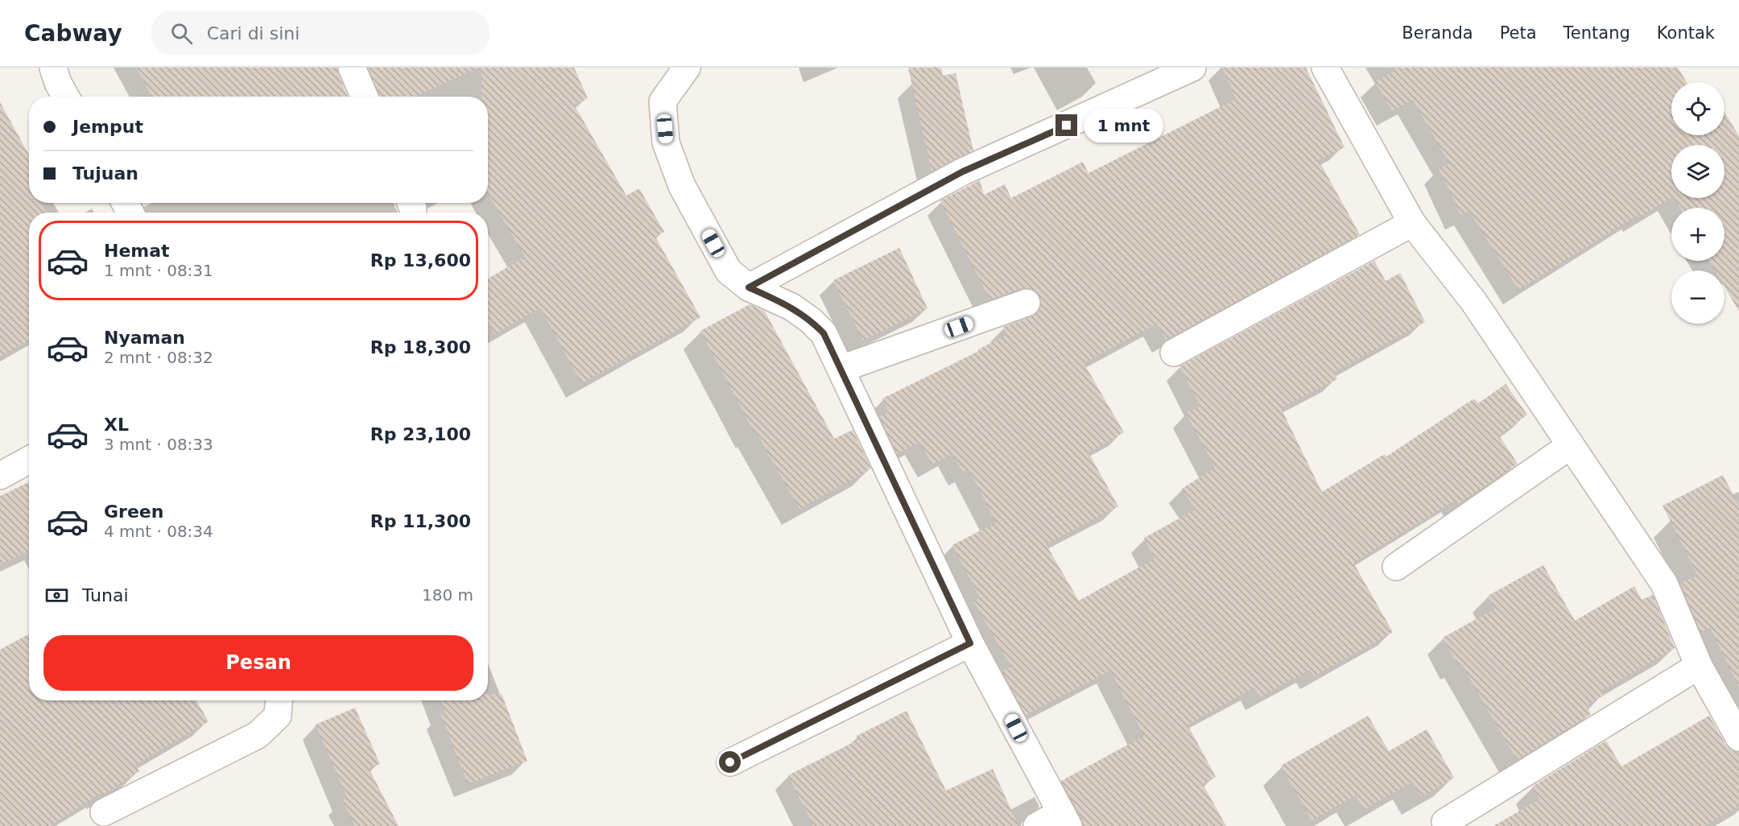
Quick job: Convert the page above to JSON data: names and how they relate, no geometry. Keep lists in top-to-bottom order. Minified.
{"page":{"header":"Cabway","search":"Cari di sini","nav":["Beranda","Peta","Tentang","Kontak"],"map_buttons":["+","−"],"banner":["Jemput","Tujuan"],"bubble":"1 mnt","list":[{"name":"Hemat","note":"1 mnt · 08:31","value":"Rp 13,600"},{"name":"Nyaman","note":"2 mnt · 08:32","value":"Rp 18,300"},{"name":"XL","note":"3 mnt · 08:33","value":"Rp 23,100"},{"name":"Green","note":"4 mnt · 08:34","value":"Rp 11,300"}],"pay":["Tunai","180 m"],"buttons":"Pesan"}}
